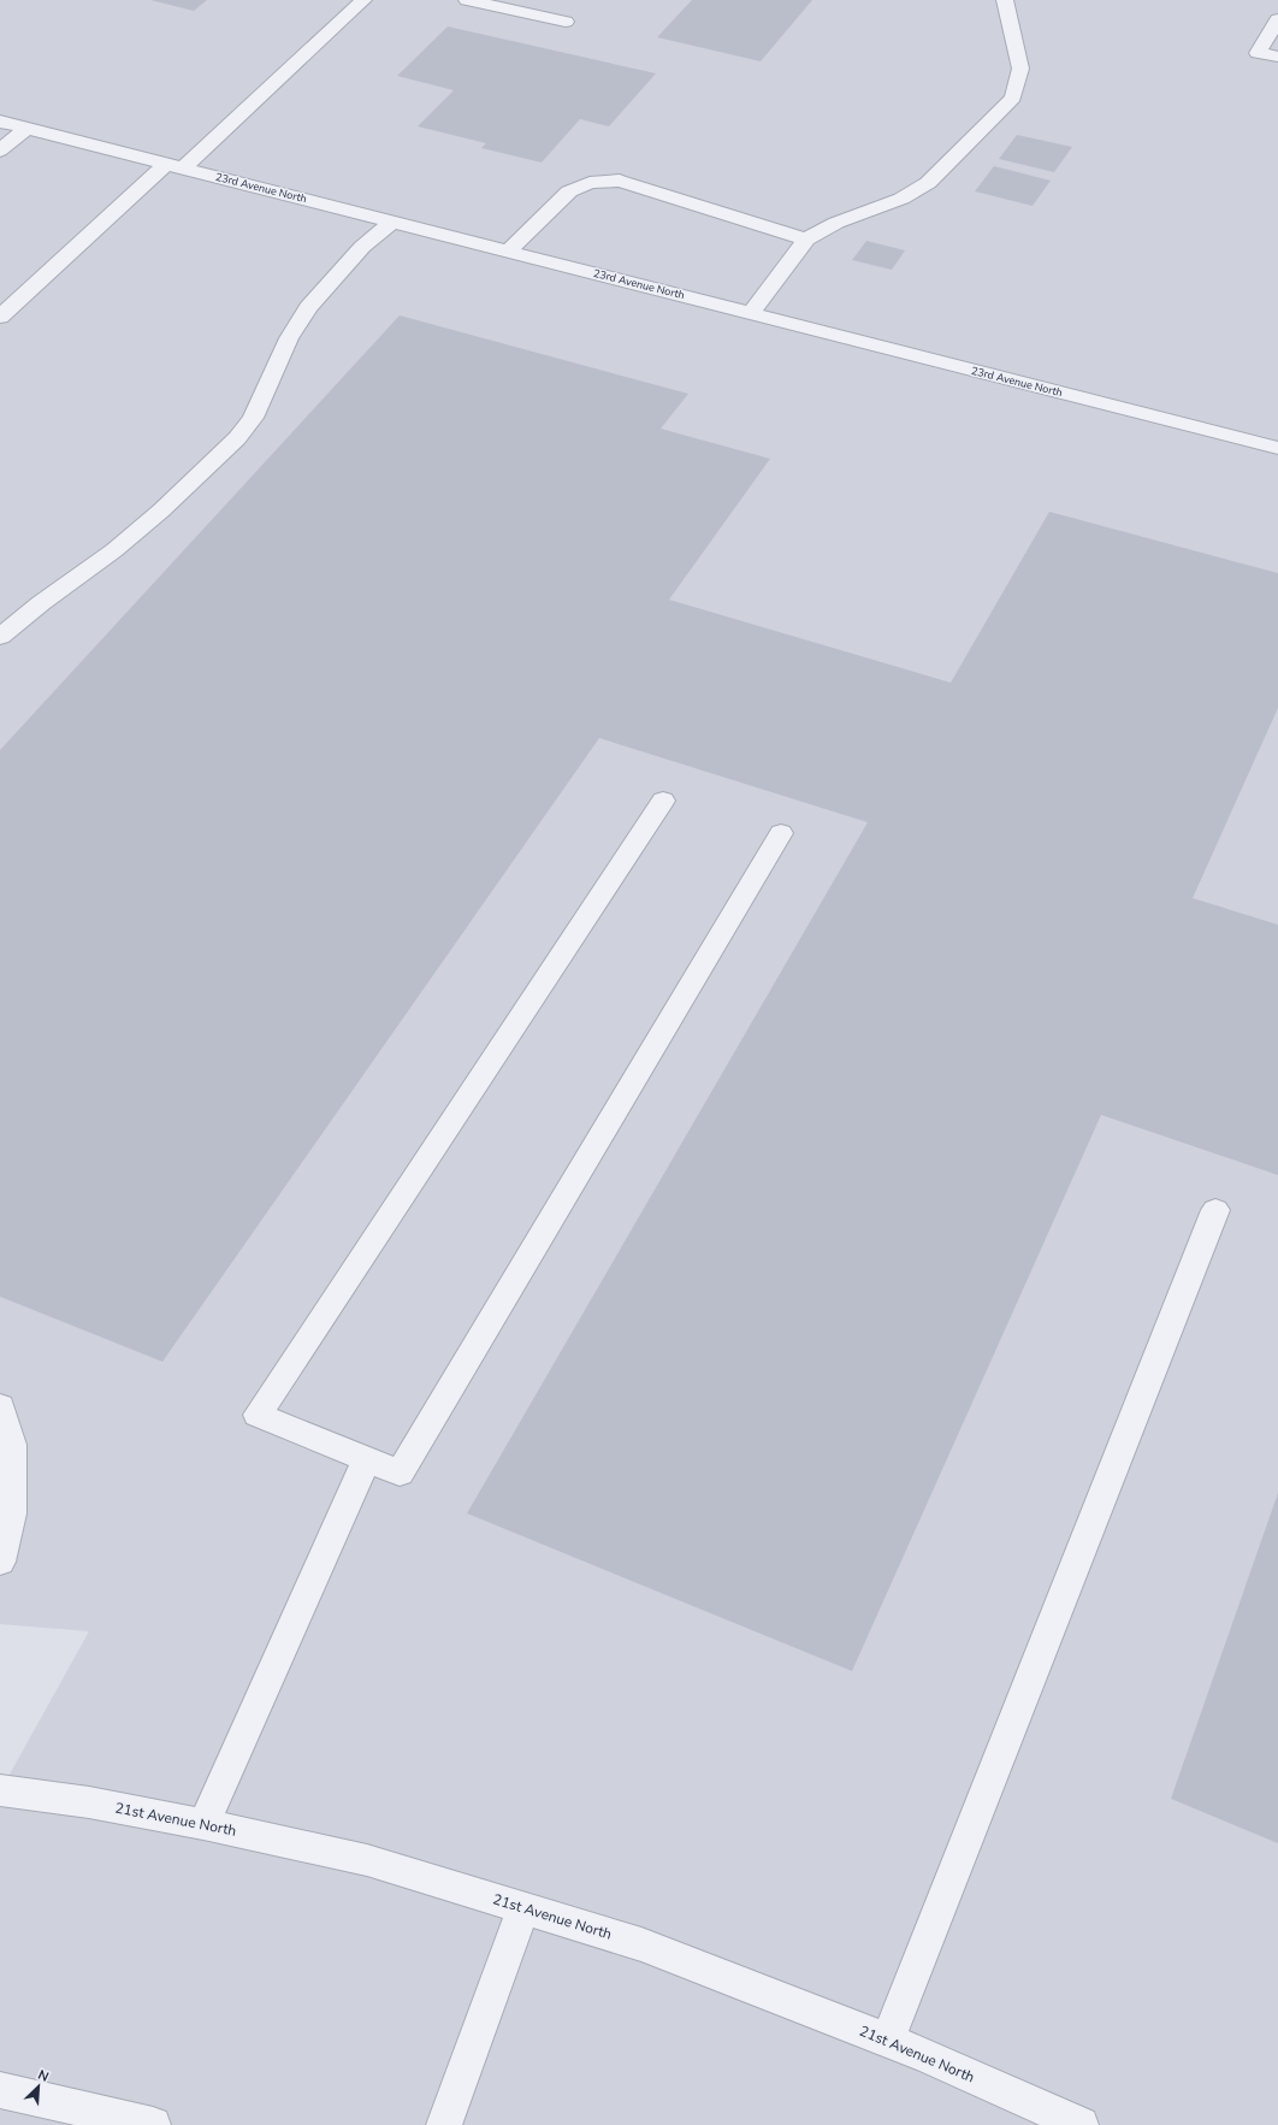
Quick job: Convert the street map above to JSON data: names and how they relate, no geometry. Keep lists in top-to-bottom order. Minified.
{"streets":{"street":["23rd Avenue North","21st Avenue North"]},"north":"top right"}
